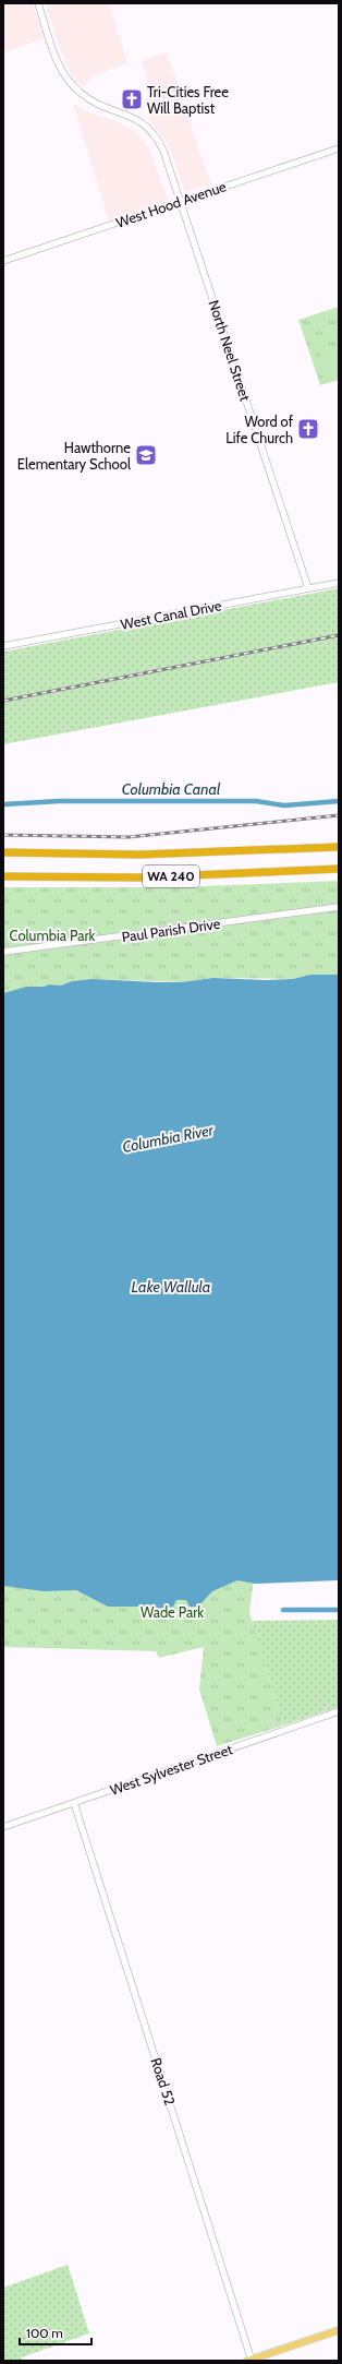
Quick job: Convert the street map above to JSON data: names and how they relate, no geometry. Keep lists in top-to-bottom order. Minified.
{"streets":{"highway":["WA 240"],"street":["West Hood Avenue","North Neel Street","West Canal Drive","Paul Parish Drive","West Sylvester Street","Road 52"]},"crossings":[["West Hood Avenue","North Neel Street"],["North Neel Street","West Canal Drive"],["West Sylvester Street","Road 52"]],"water":["Columbia Canal","Columbia River","Lake Wallula"],"parks":["Columbia Park","Wade Park"],"places":{"church":["Tri-Cities Free Will Baptist","Word of Life Church"],"school or university":["Hawthorne Elementary School"]},"scale_bar":"100 m"}
